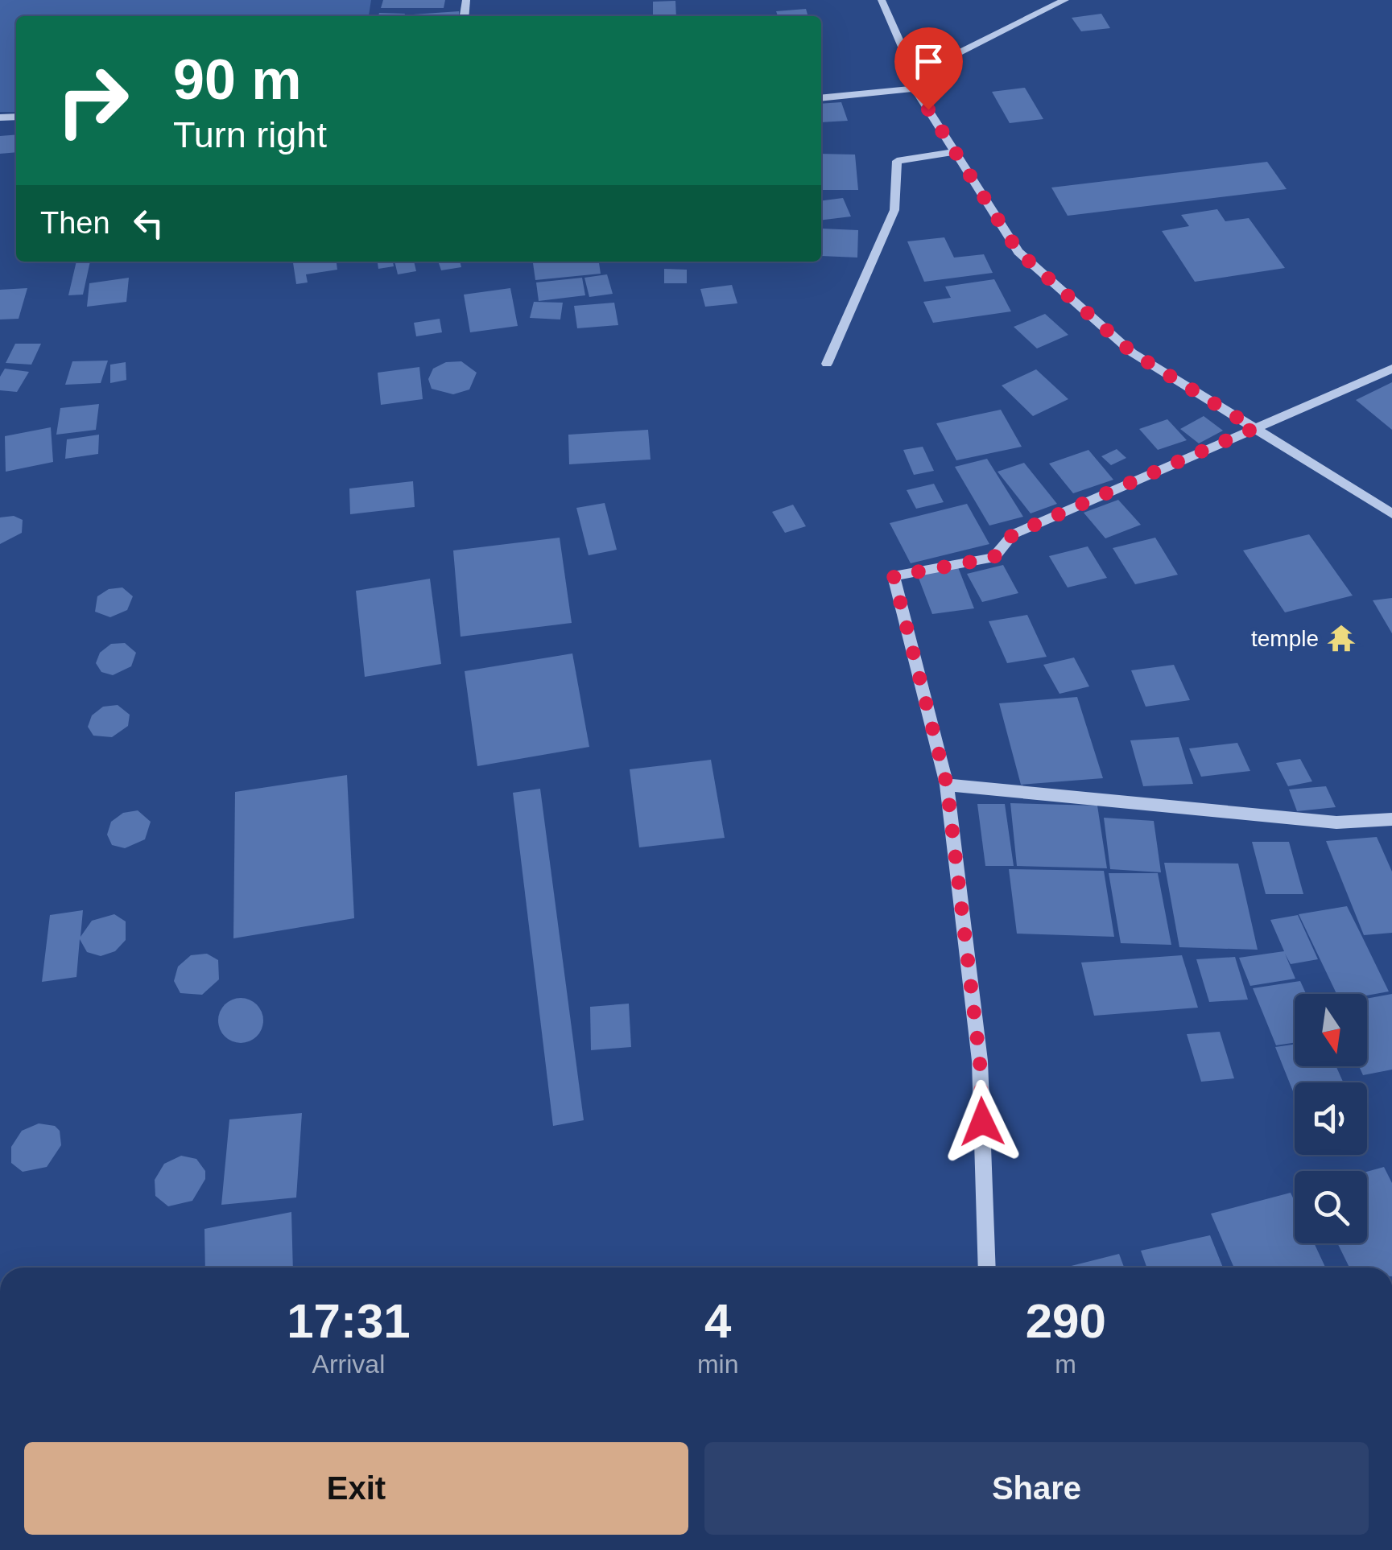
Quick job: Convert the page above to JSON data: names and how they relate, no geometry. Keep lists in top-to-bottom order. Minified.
{"places":{"temple":["temple"]},"north":"bottom","page":{"turn":["90 m","Turn right"],"then":"Then","eta":["17:31","Arrival","4","min","290","m"],"buttons":["Exit","Share"]}}
